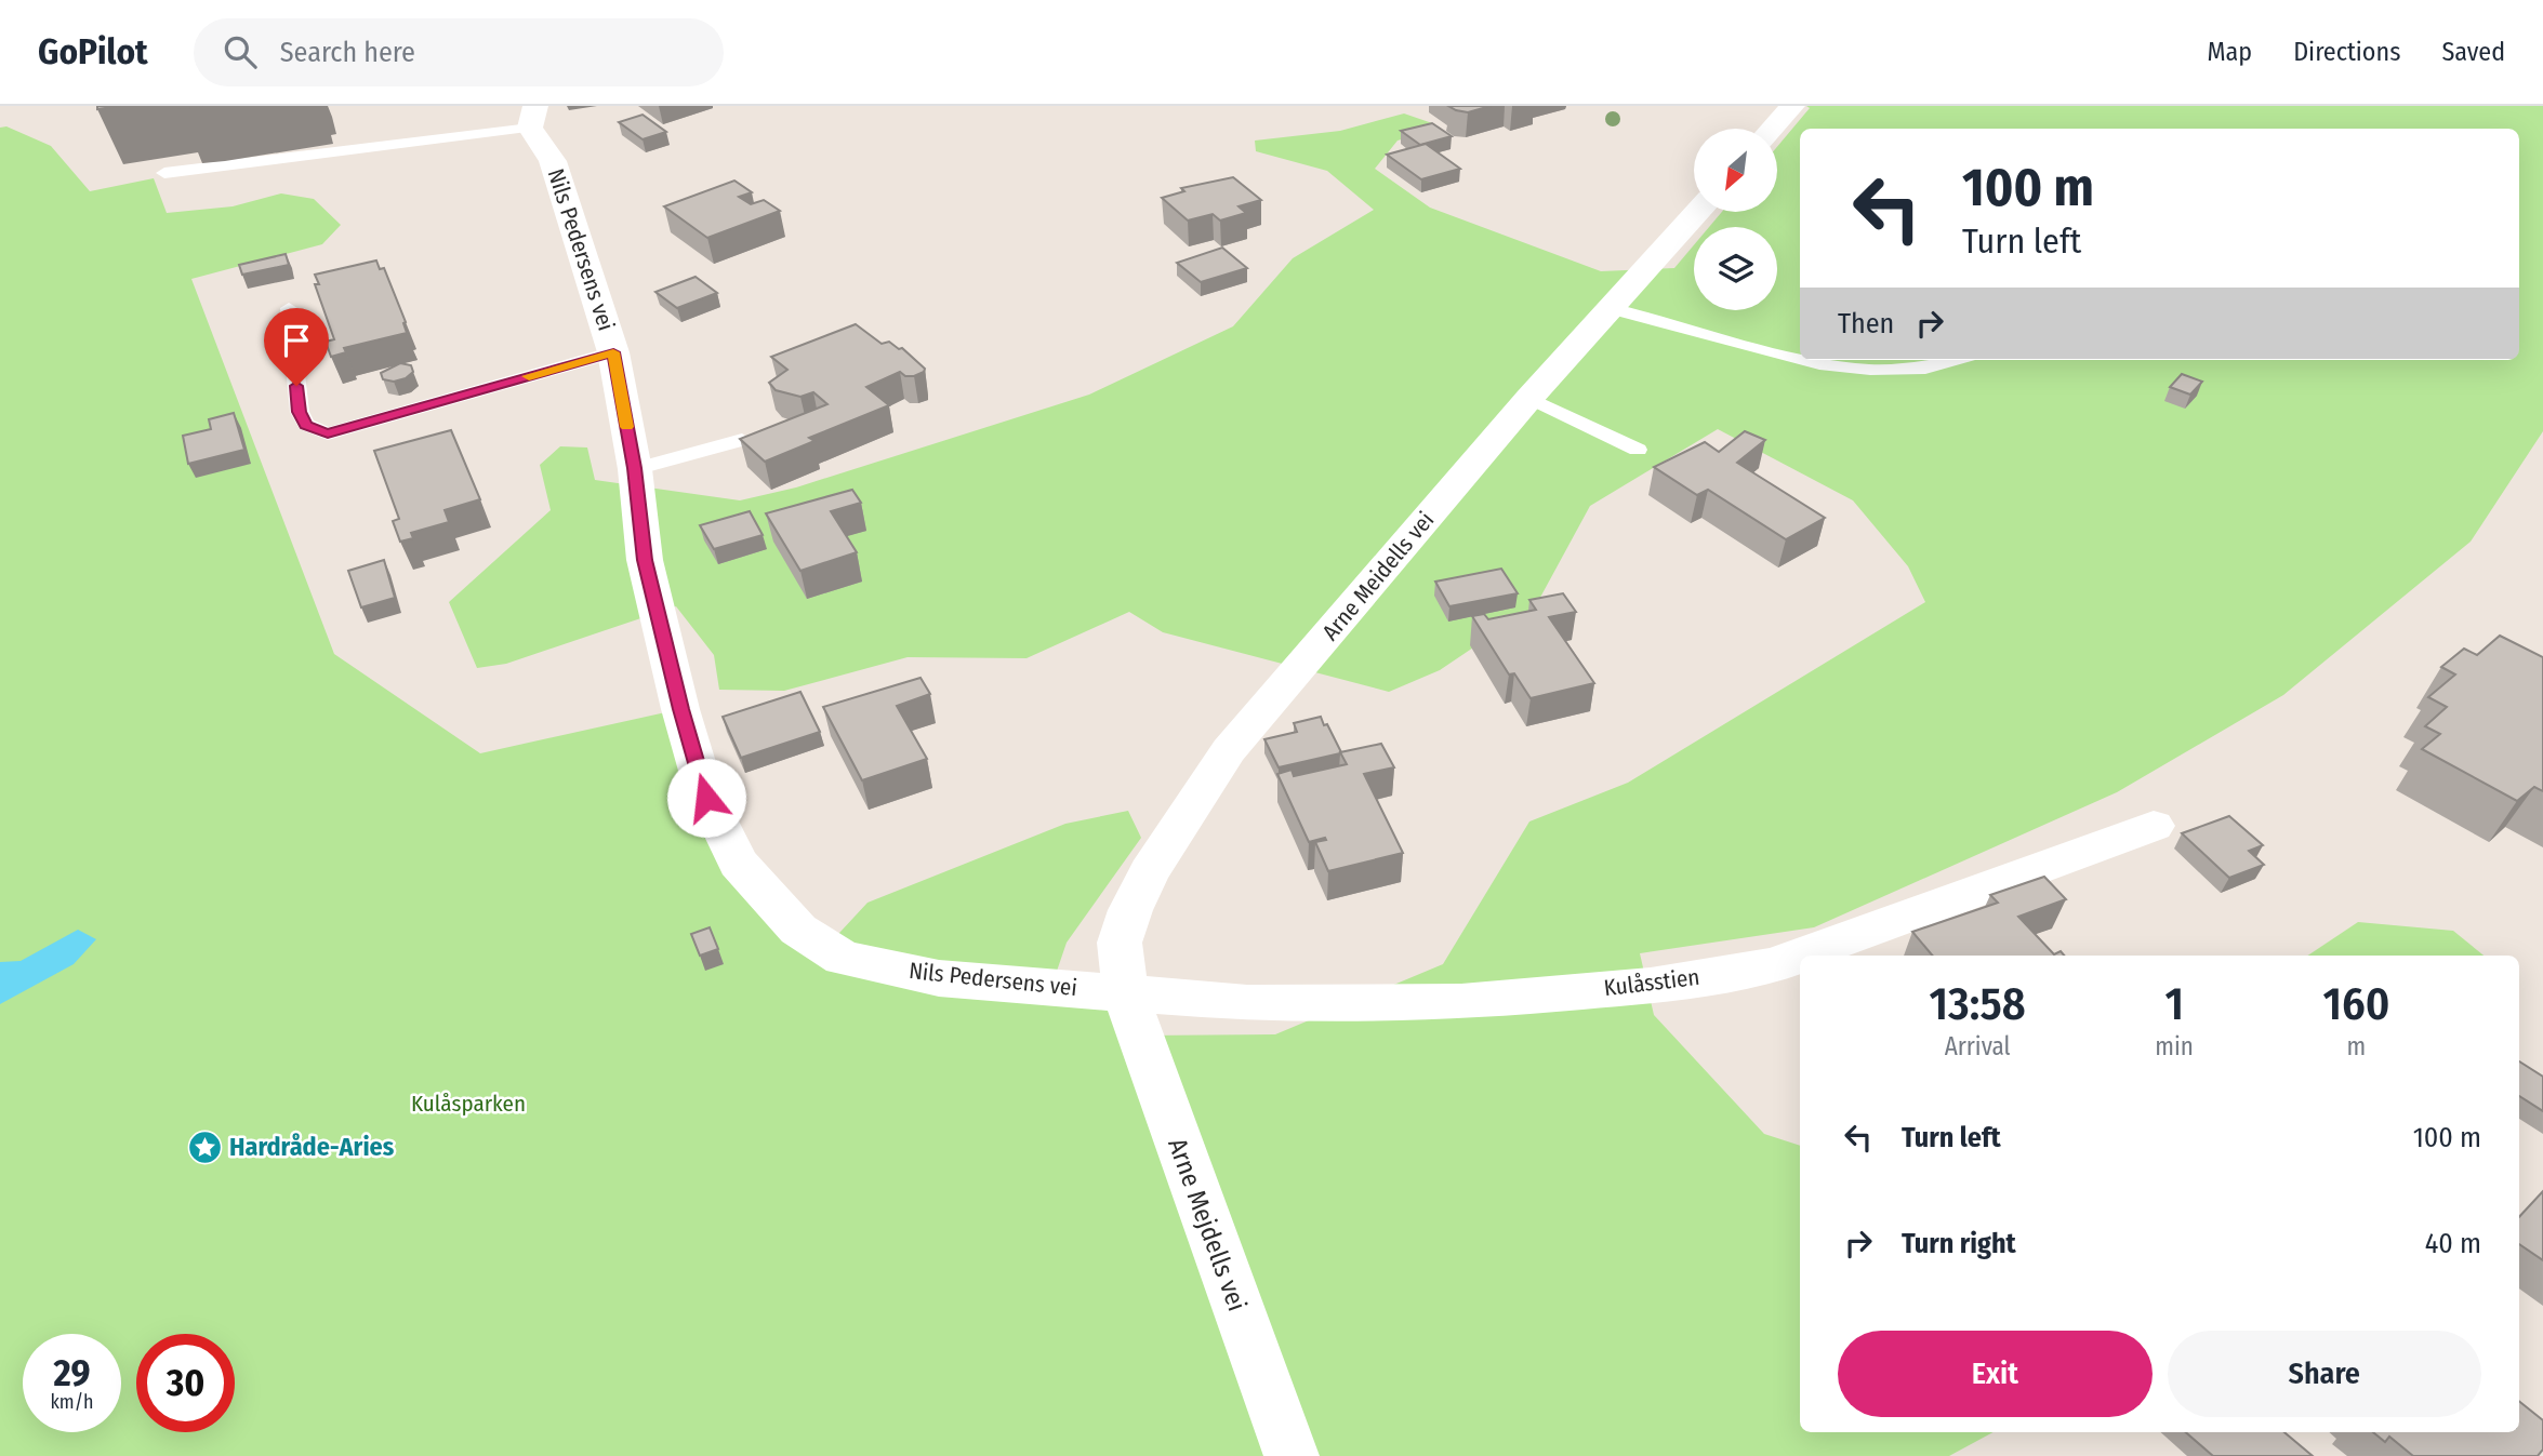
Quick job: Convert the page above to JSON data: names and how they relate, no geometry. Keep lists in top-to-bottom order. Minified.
{"streets":{"street":["Nils Pedersens vei","Arne Meidells vei","Kulåsstien","Arne Mejdells vei"]},"crossings":[["Nils Pedersens vei","Arne Meidells vei"],["Nils Pedersens vei","Kulåsstien"],["Nils Pedersens vei","Arne Mejdells vei"],["Arne Meidells vei","Kulåsstien"],["Arne Meidells vei","Arne Mejdells vei"],["Kulåsstien","Arne Mejdells vei"]],"parks":["Kulåsparken"],"places":{"place":["Hardråde-Aries"]},"north":"bottom left","page":{"header":"GoPilot","search":"Search here","nav":["Map","Directions","Saved"],"turn":["100 m","Turn left"],"then":"Then","eta":["13:58","Arrival","1","min","160","m"],"list":[{"name":"Turn left","value":"100 m"},{"name":"Turn right","value":"40 m"}],"buttons":["Exit","Share"],"speed":"29 km/h","limit":"30"}}
